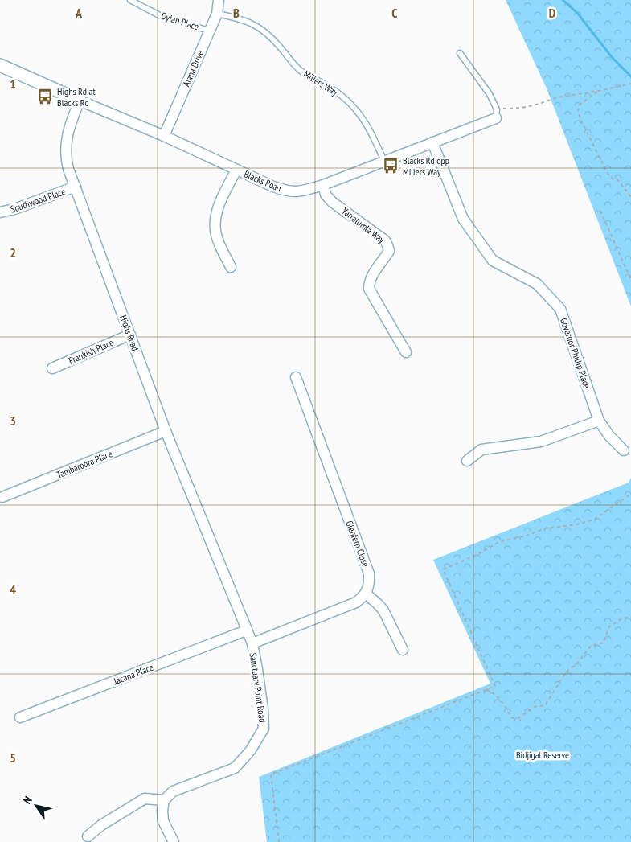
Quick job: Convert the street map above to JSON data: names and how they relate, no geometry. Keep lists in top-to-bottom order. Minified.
{"streets":{"street":["Alana Drive","Blacks Road","Southwood Place","Yarralumla Way","Highs Road","Frankish Place","Governor Phillip Place","Tambaroora Place","Glenfern Close","Jacana Place","Sanctuary Point Road"],"lane":["Dylan Place","Millers Way"]},"crossings":[["Dylan Place","Alana Drive"],["Alana Drive","Millers Way"],["Alana Drive","Blacks Road"],["Millers Way","Blacks Road"],["Blacks Road","Yarralumla Way"],["Blacks Road","Highs Road"],["Blacks Road","Governor Phillip Place"],["Southwood Place","Highs Road"],["Highs Road","Frankish Place"],["Highs Road","Tambaroora Place"],["Highs Road","Jacana Place"],["Highs Road","Sanctuary Point Road"]],"parks":["Bidjigal Reserve"],"places":{"bus stop":["Highs Rd at Blacks Rd","Blacks Rd opp Millers Way"]},"north":"top left","grid":{"columns":["A","B","C","D"],"rows":["1","2","3","4","5"]}}
